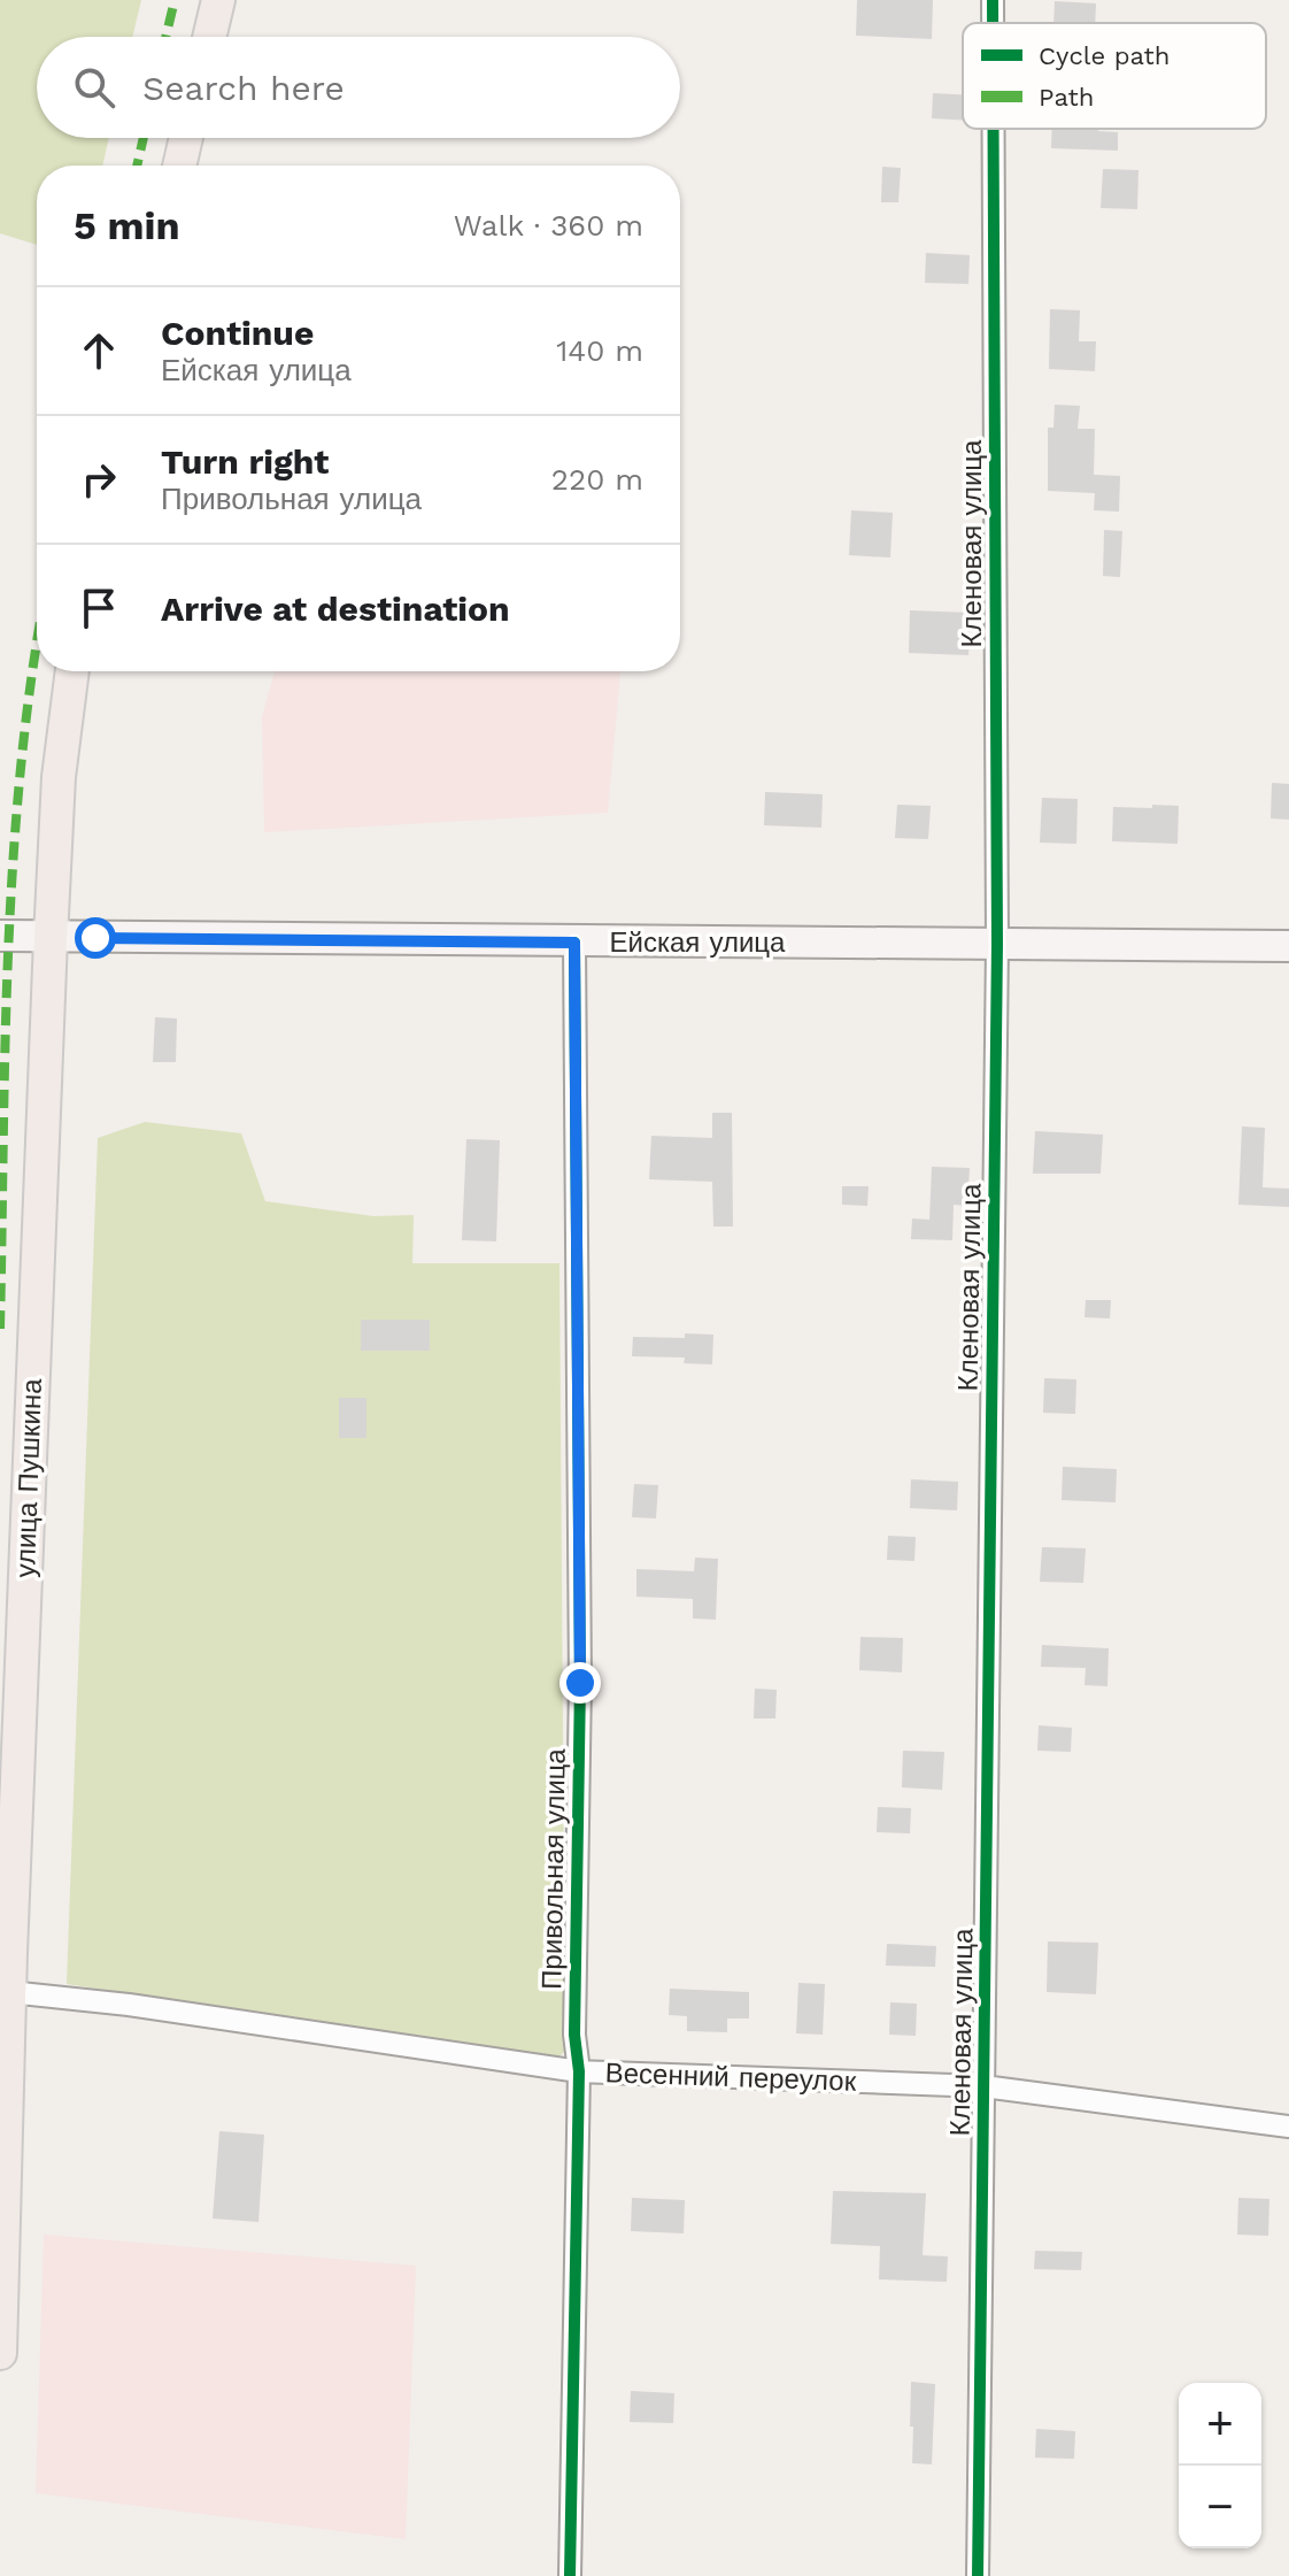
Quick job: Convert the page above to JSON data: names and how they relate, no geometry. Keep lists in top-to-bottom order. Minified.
{"streets":{"main road":["улица Пушкина"],"street":["Кленовая улица","Ейская улица","Привольная улица","Весенний переулок"]},"crossings":[["Кленовая улица","Ейская улица"],["Кленовая улица","Весенний переулок"],["Ейская улица","улица Пушкина"],["Ейская улица","Привольная улица"],["улица Пушкина","Весенний переулок"],["Привольная улица","Весенний переулок"]],"legend":["Cycle path","Path"],"page":{"search":"Search here","heading":["5 min","Walk · 360 m"],"list":[["Continue","Ейская улица","140 m"],["Turn right","Привольная улица","220 m"],"Arrive at destination"],"map_buttons":["+","−"]}}
